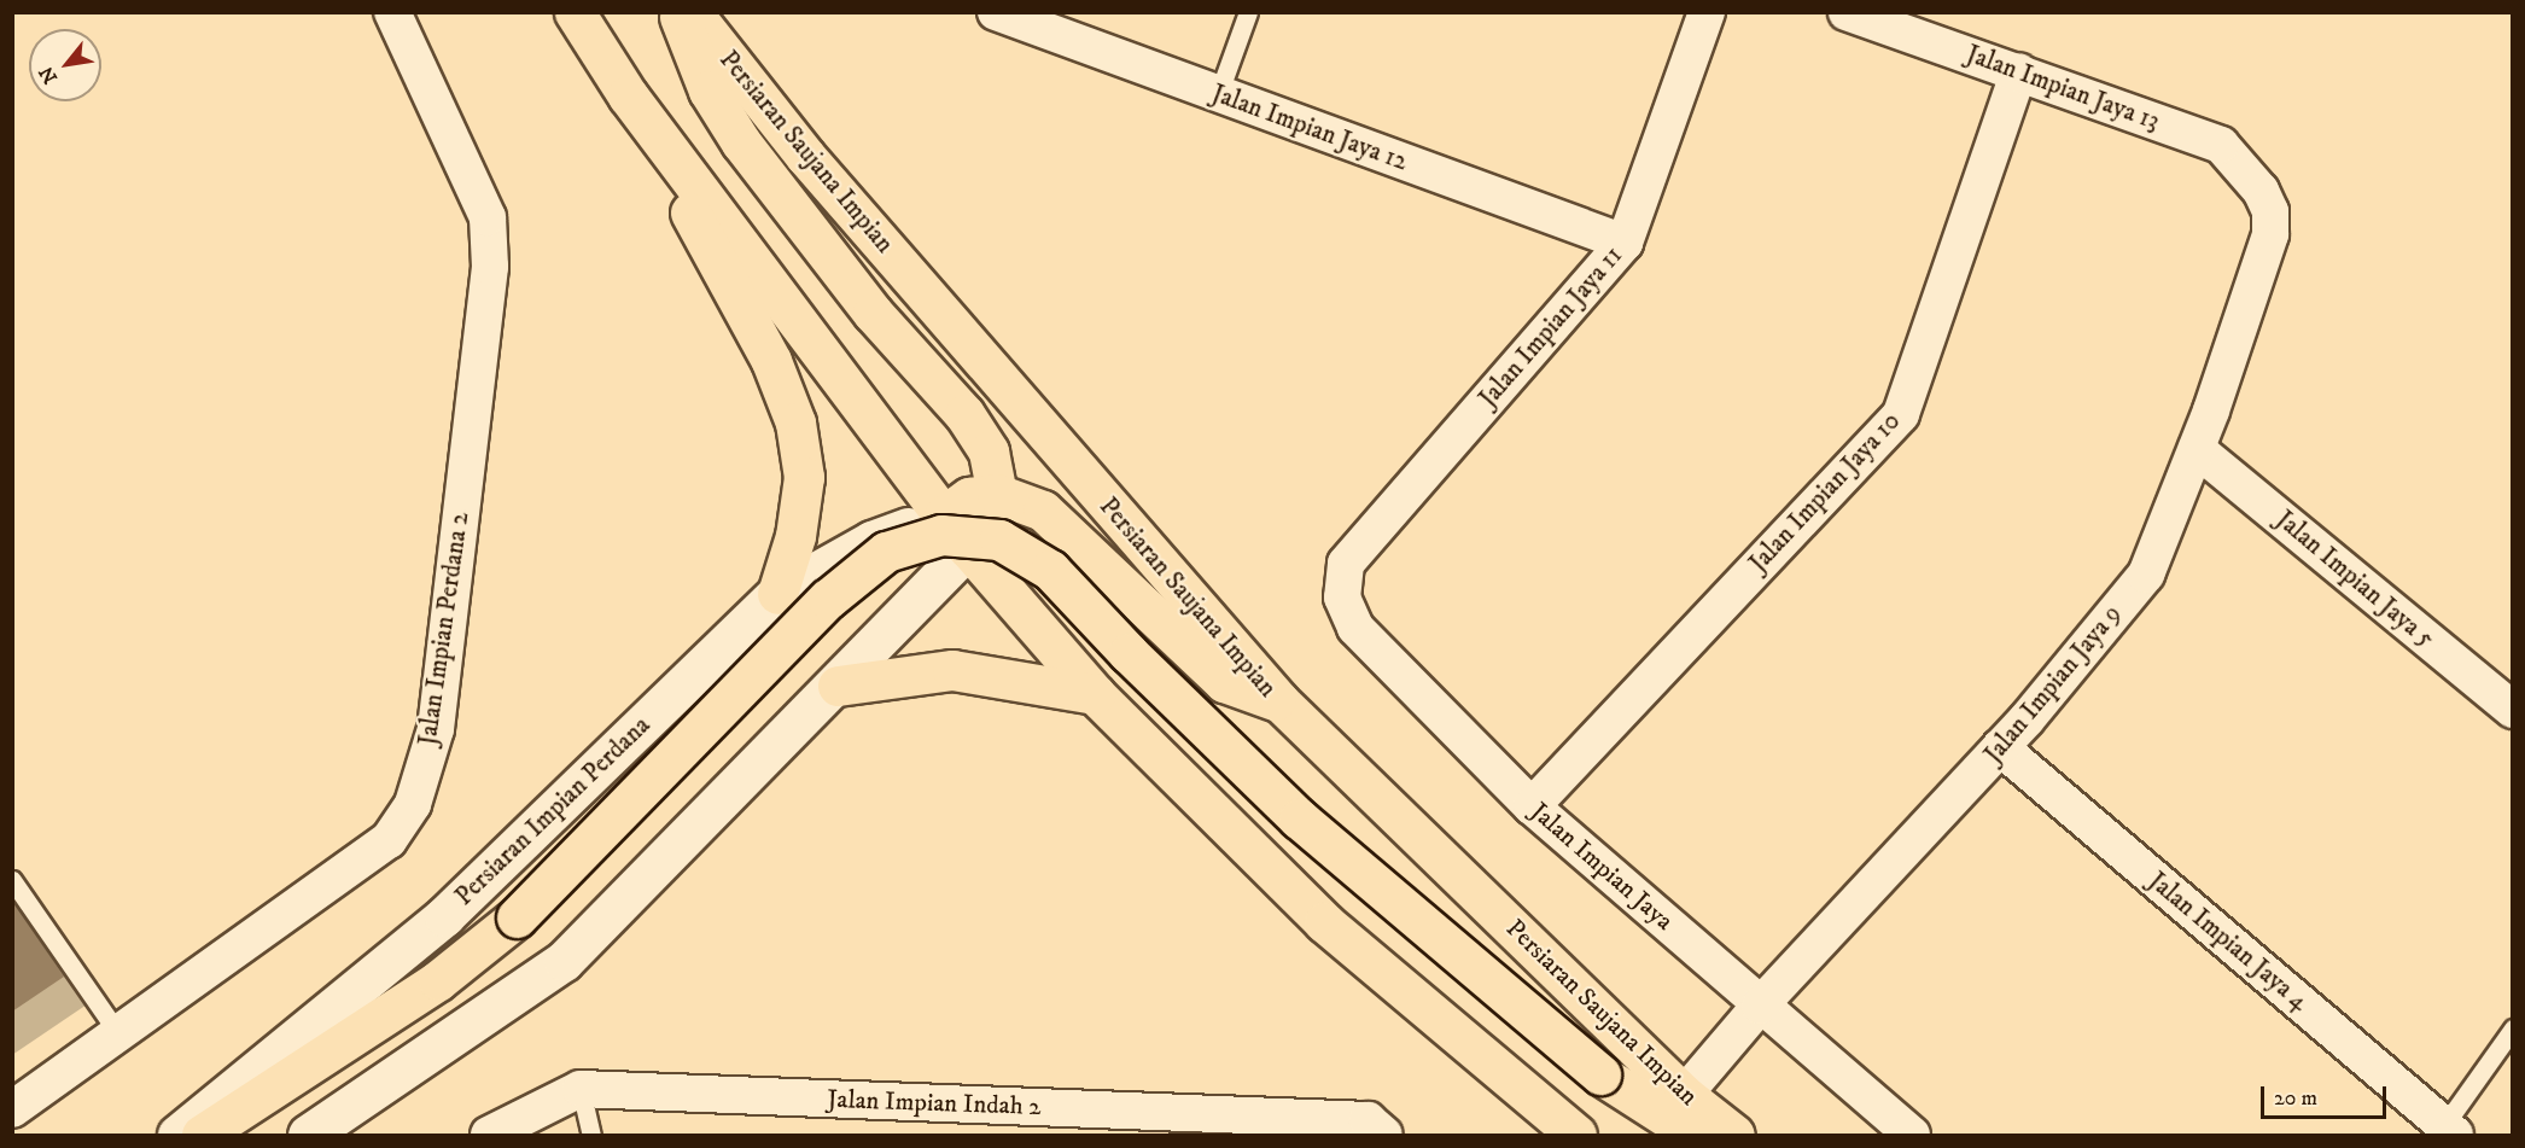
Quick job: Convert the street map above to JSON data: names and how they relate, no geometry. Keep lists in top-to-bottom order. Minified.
{"streets":{"highway":["Persiaran Saujana Impian"],"street":["Jalan Impian Jaya 13","Jalan Impian Jaya 12","Jalan Impian Jaya 11","Jalan Impian Jaya 10","Jalan Impian Jaya 5","Jalan Impian Perdana 2","Jalan Impian Jaya 9","Persiaran Impian Perdana","Jalan Impian Jaya","Jalan Impian Jaya 4","Jalan Impian Indah 2"]},"crossings":[["Jalan Impian Jaya 13","Jalan Impian Jaya 10"],["Jalan Impian Jaya 13","Jalan Impian Jaya 9"],["Jalan Impian Jaya 12","Jalan Impian Jaya 11"],["Persiaran Saujana Impian","Jalan Impian Jaya 9"],["Jalan Impian Jaya 11","Jalan Impian Jaya"],["Jalan Impian Jaya 10","Jalan Impian Jaya"],["Jalan Impian Jaya 5","Jalan Impian Jaya 9"],["Jalan Impian Jaya 9","Jalan Impian Jaya"],["Jalan Impian Jaya 9","Jalan Impian Jaya 4"]],"scale_bar":"20 m","north":"bottom left"}
